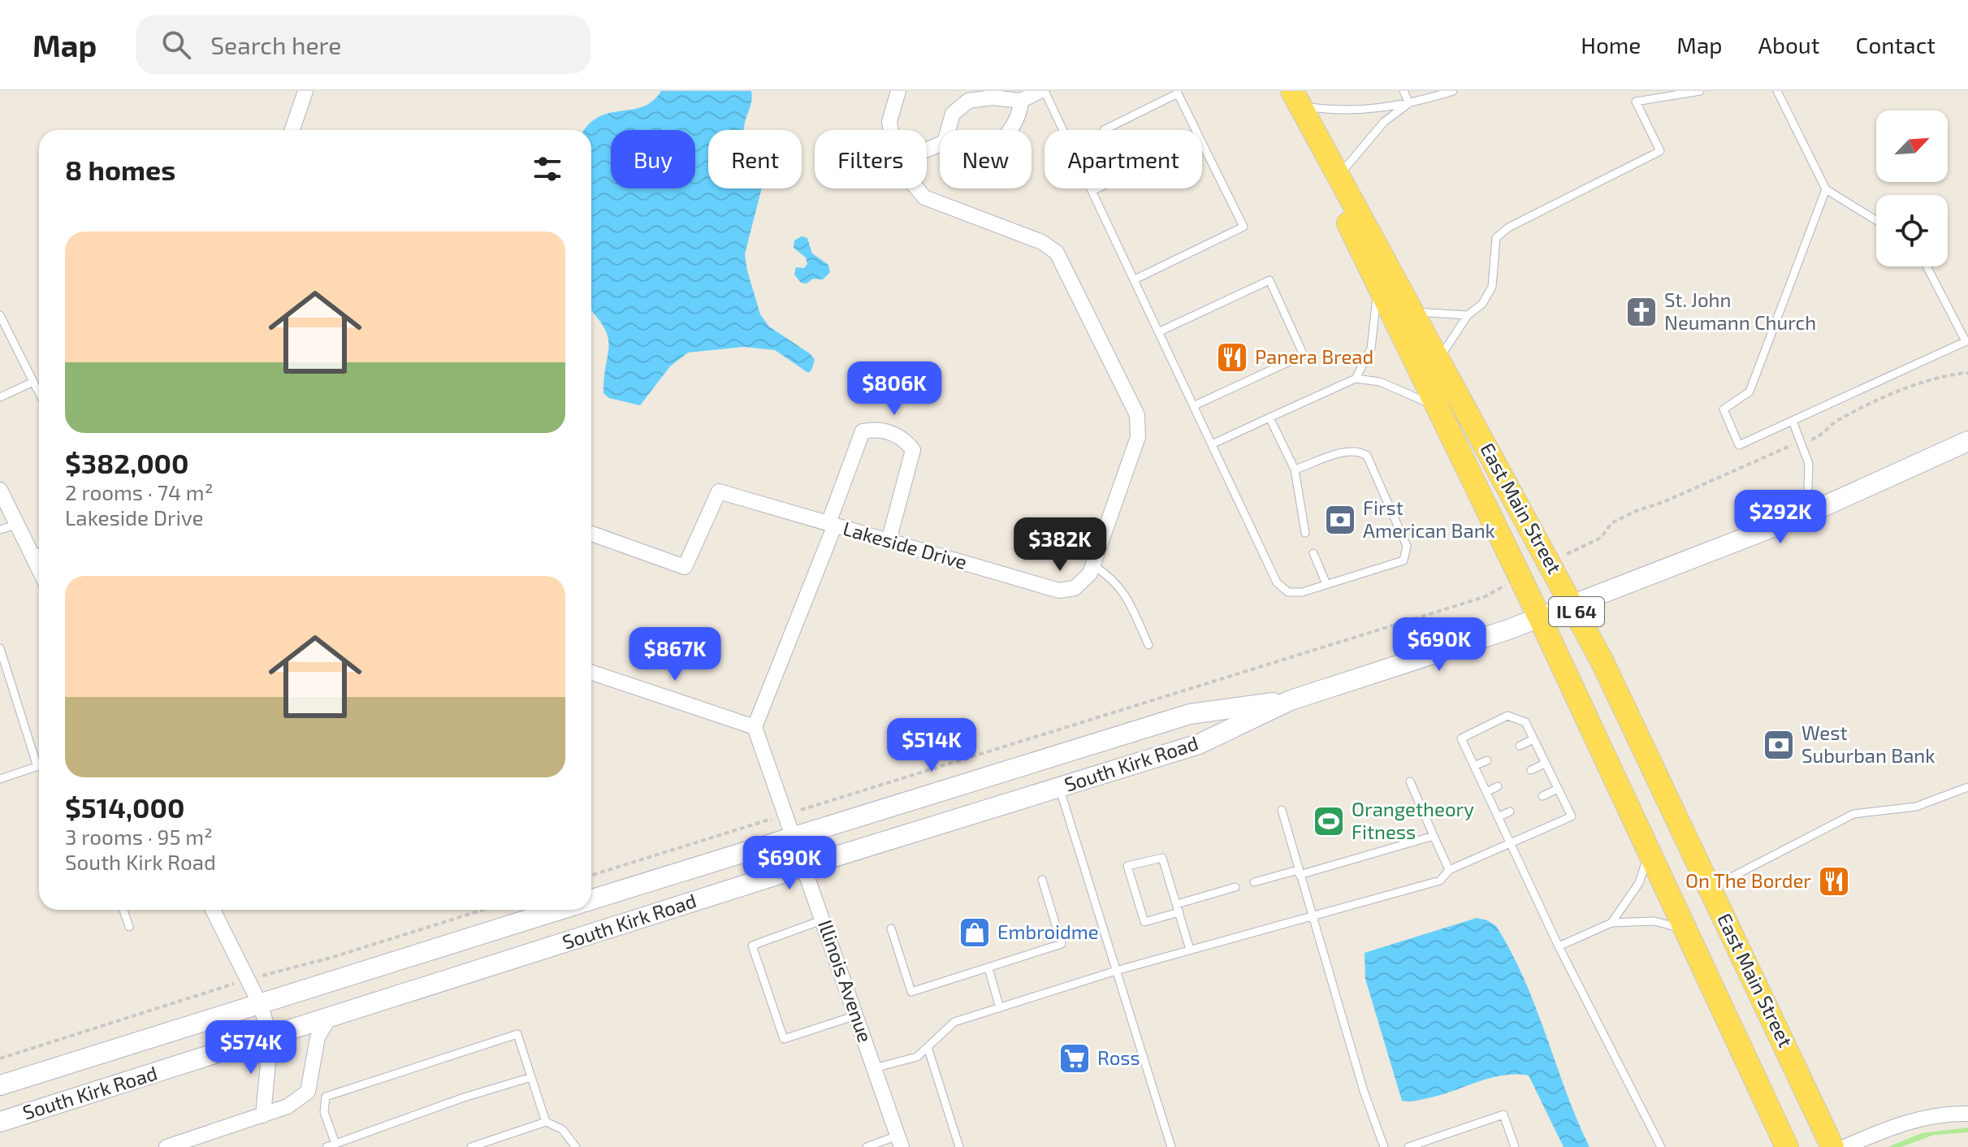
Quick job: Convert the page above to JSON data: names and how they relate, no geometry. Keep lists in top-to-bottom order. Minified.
{"streets":{"main road":["East Main Street","IL 64","South Kirk Road"],"street":["Lakeside Drive","Illinois Avenue"]},"crossings":[["East Main Street","South Kirk Road"],["South Kirk Road","Illinois Avenue"]],"places":{"church":["St. John Neumann Church"],"restaurant":["Panera Bread","On The Border"],"bank":["First American Bank","West Suburban Bank"],"sports":["Orangetheory Fitness"],"shop":["Embroidme"],"supermarket":["Ross"]},"north":"top right","page":{"header":"Map","search":"Search here","nav":["Home","Map","About","Contact"],"chip":["Buy","Rent","Filters","New","Apartment"],"heading":"8 homes","list":[{"name":"$382,000","note":"2 rooms · 74 m² · Lakeside Drive"},{"name":"$514,000","note":"3 rooms · 95 m² · South Kirk Road"}],"price":["$806K","$292K","$382K","$690K","$867K","$514K","$690K","$574K"]}}
